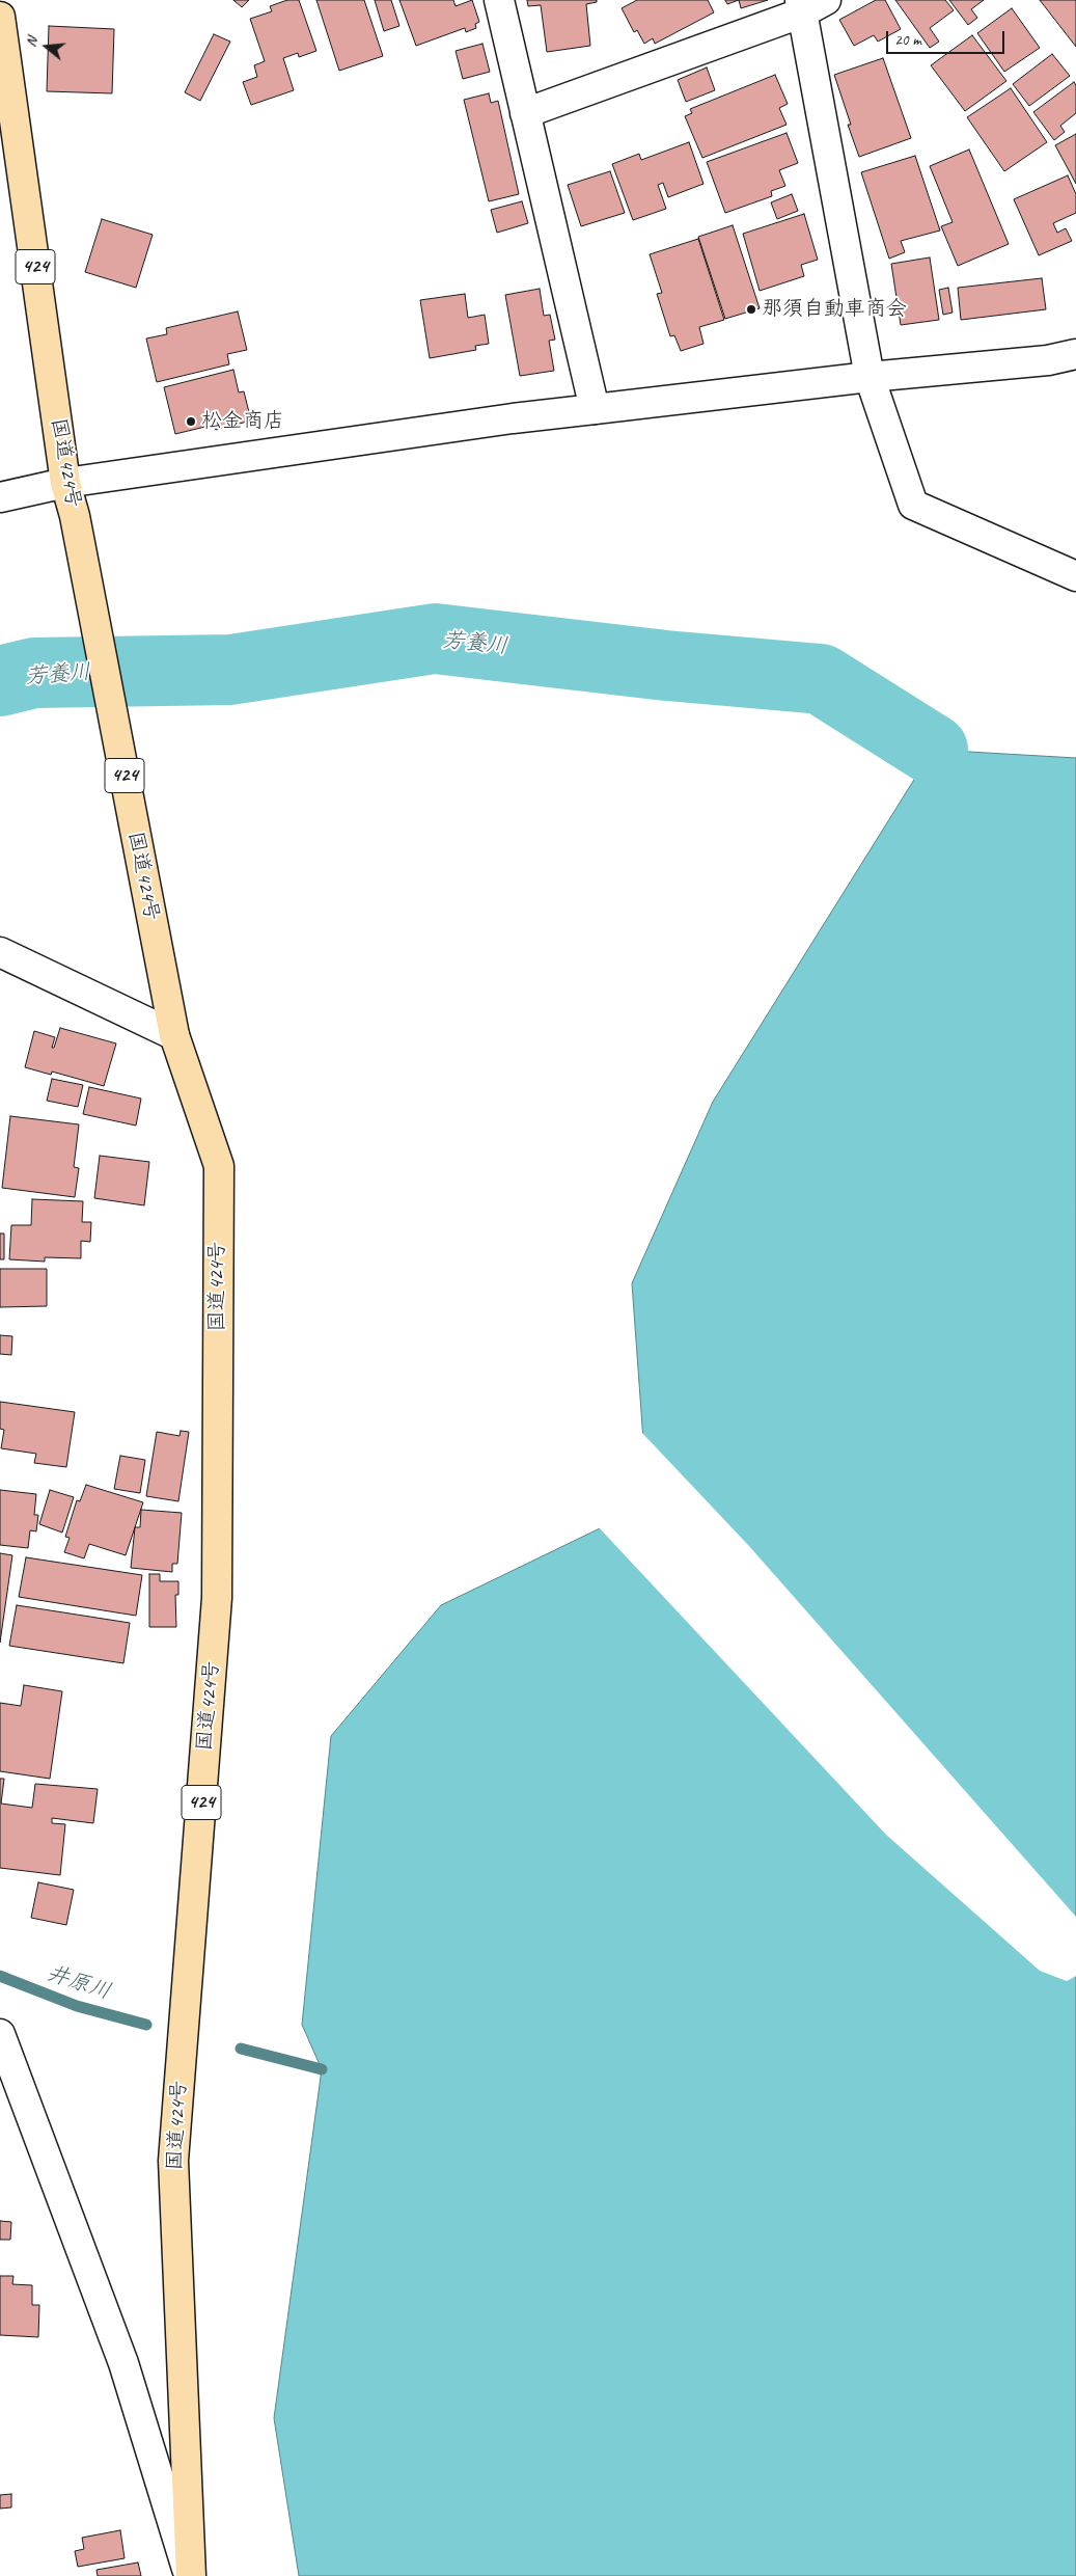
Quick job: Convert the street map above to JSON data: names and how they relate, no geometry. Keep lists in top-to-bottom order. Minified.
{"streets":{"highway":["424","国道424号"]},"water":["芳養川","井原川"],"places":["那須自動車商会","松金商店"],"scale_bar":"20 m","north":"left"}
